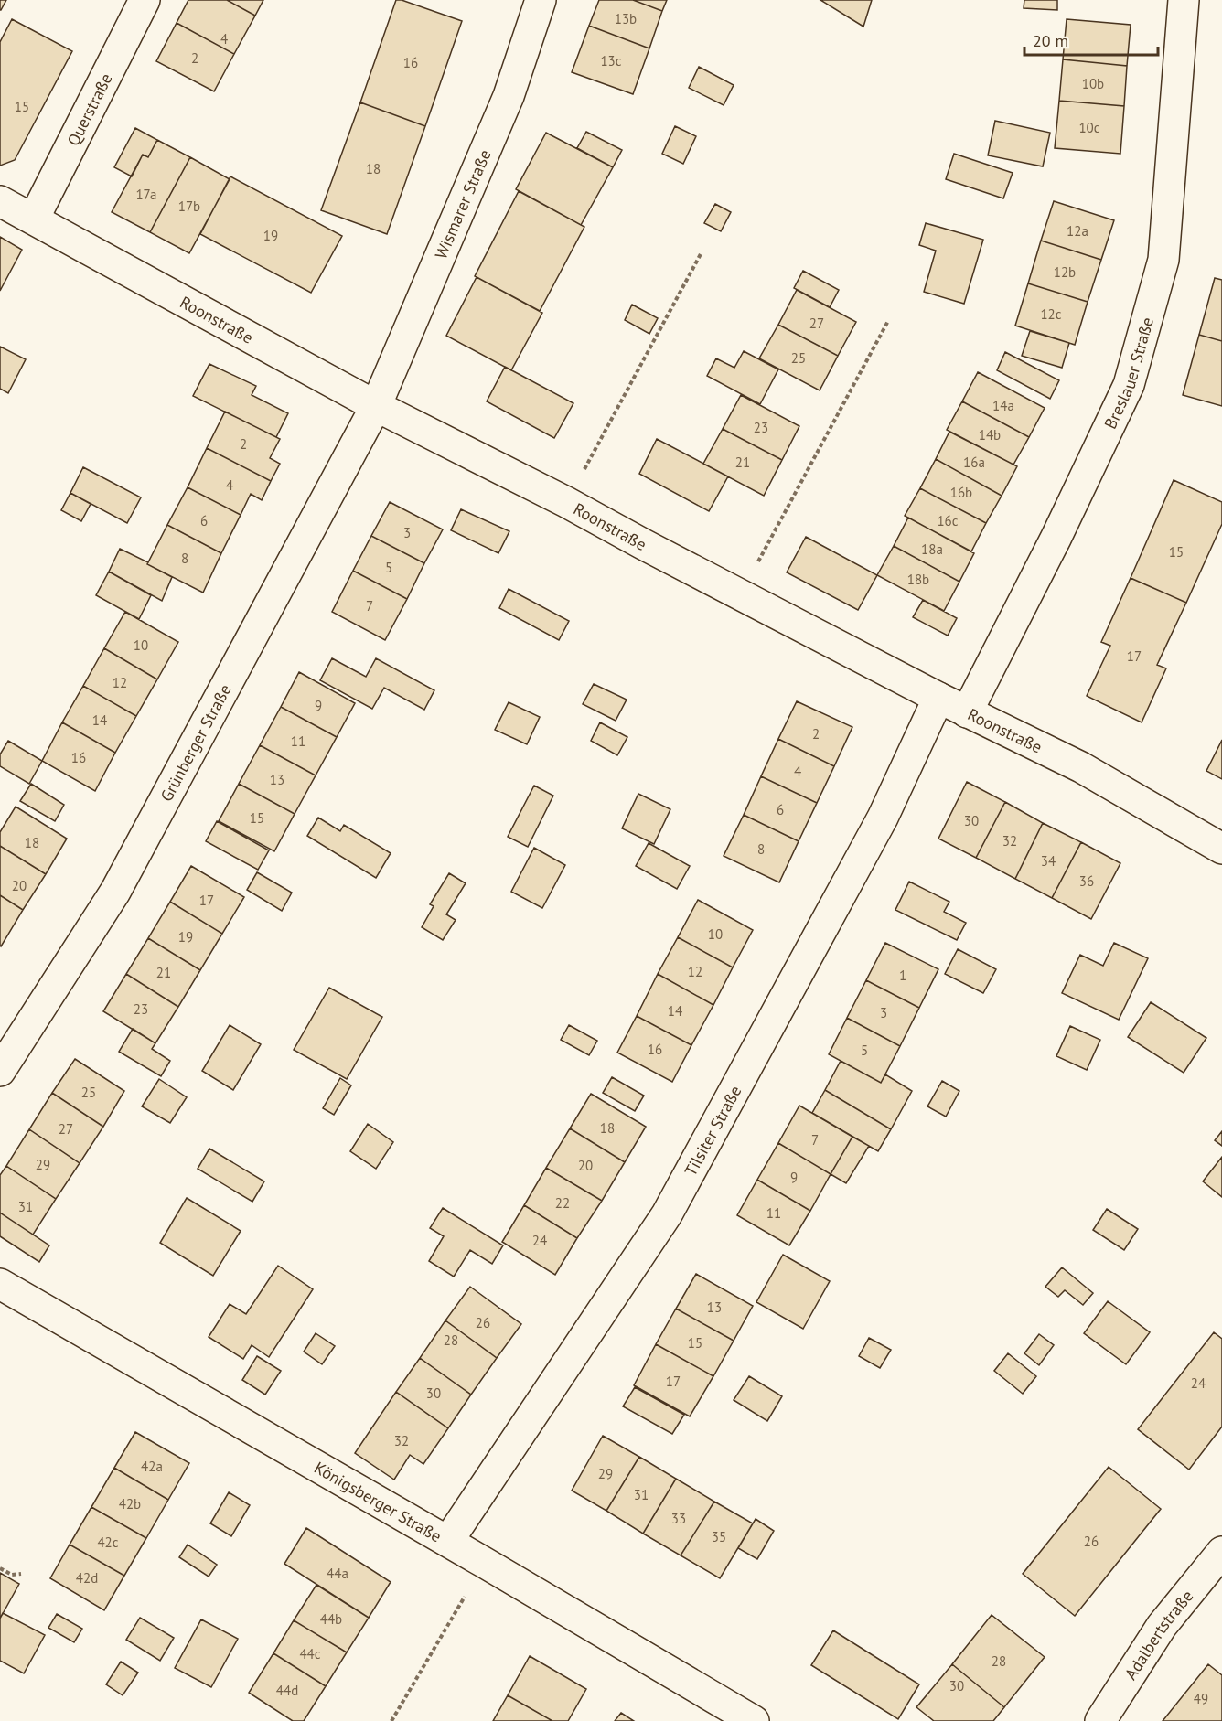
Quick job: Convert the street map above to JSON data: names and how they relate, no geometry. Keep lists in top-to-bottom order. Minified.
{"streets":{"street":["Querstraße","Wismarer Straße","Roonstraße","Breslauer Straße","Grünberger Straße","Tilsiter Straße","Königsberger Straße","Adalbertstraße"]},"crossings":[["Querstraße","Roonstraße"],["Wismarer Straße","Roonstraße"],["Wismarer Straße","Grünberger Straße"],["Roonstraße","Breslauer Straße"],["Roonstraße","Grünberger Straße"],["Roonstraße","Tilsiter Straße"],["Tilsiter Straße","Königsberger Straße"]],"house_numbers":["13b","4","2","13c","16","10b","15","10c","18","17a","17b","12a","19","12b","12c","27","25","14a","23","14b","2","21","16a","4","16b","6","16c","3","18a","15","8","5","18b","7","10","17","12","9","14","2","11","16","4","13","6","15","30","32","18","8","34","36","20","17","10","19","12","21","1","23","14","3","16","5","25","18","27","7","29","20","9","22","31","11","24","13","26","28","15","17","24","30","32","42a","29","31","42b","33","35","26","42c","44a","42d","44b","44c","28","30","44d","49"],"scale_bar":"20 m"}
